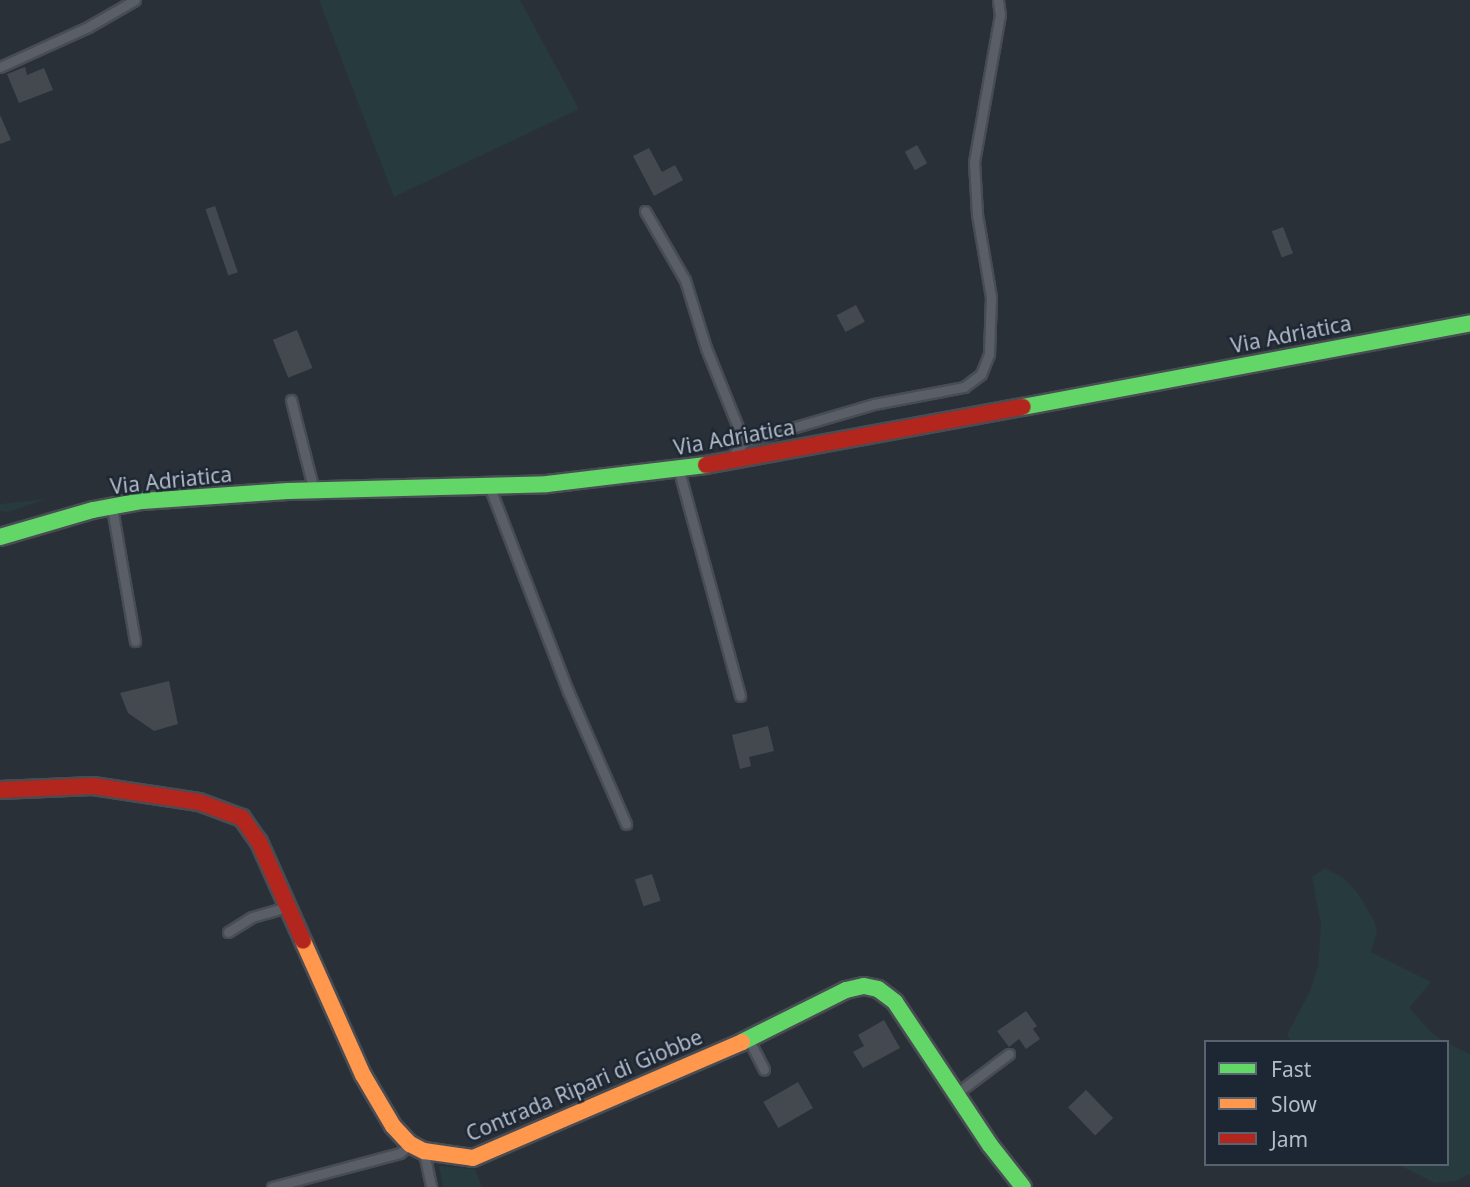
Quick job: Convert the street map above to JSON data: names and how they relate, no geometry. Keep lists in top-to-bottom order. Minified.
{"streets":{"main road":["Via Adriatica","Contrada Ripari di Giobbe"]},"legend":["Fast","Slow","Jam"]}
